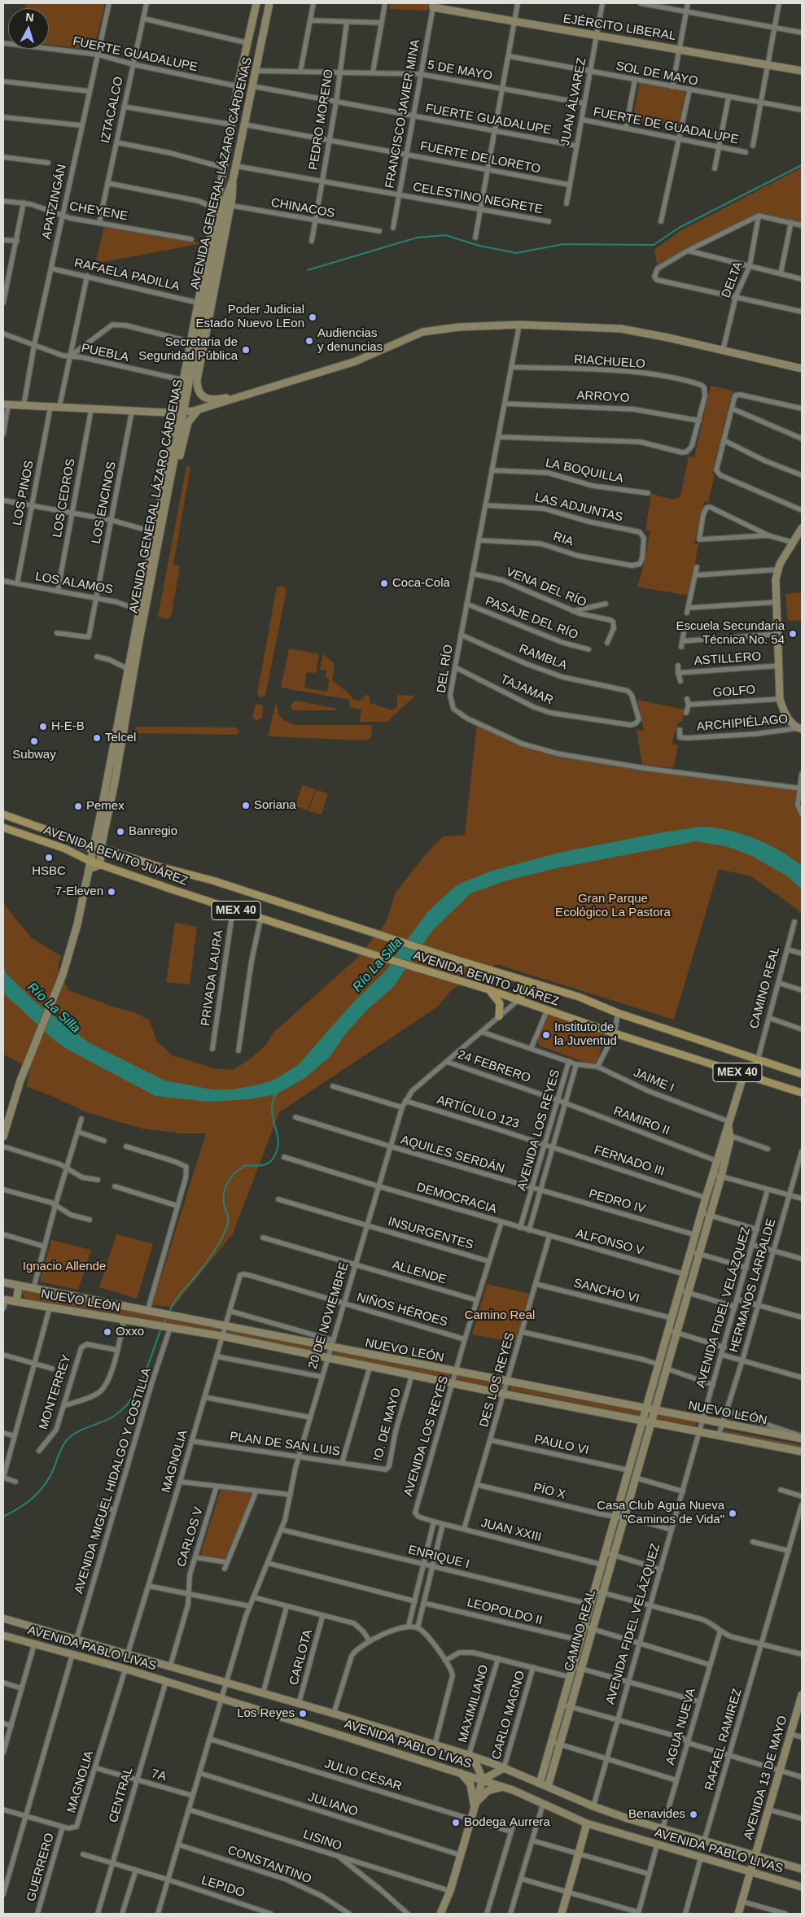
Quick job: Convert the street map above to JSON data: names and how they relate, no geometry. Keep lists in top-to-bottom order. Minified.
{"streets":{"main road":["AVENIDA BENITO JUÁREZ","MEX 40"],"street":["EJÉRCITO LIBERAL","FUERTE GUADALUPE","5 DE MAYO","SOL DE MAYO","JUAN ÁLVAREZ","IZTACALCO","FRANCISCO JAVIER MINA","PEDRO MORENO","FUERTE DE GUADALUPE","FUERTE DE LORETO","AVENIDA GENERAL LÁZARO CÁRDENAS","CELESTINO NEGRETE","APATZINGÁN","CHINACOS","CHEYENE","RAFAELA PADILLA","DELTA","PUEBLA","RIACHUELO","ARROYO","LA BOQUILLA","LOS PINOS","LOS CEDROS","LOS ENCINOS","LAS ADJUNTAS","RIA","LOS ALAMOS","VENA DEL RÍO","PASAJE DEL RÍO","RAMBLA","ASTILLERO","DEL RÍO","TAJAMAR","GOLFO","ARCHIPIÉLAGO","PRIVADA LAURA","CAMINO REAL","24 FEBRERO","JAIME I","ARTÍCULO 123","RAMIRO II","AVENIDA LOS REYES","AQUILES SERDÁN","FERNADO III","DEMOCRACIA","PEDRO IV","INSURGENTES","ALFONSO V","ALLENDE","HERMANOS LARRALDE","SANCHO VI","NUEVO LEÓN","AVENIDA FIDEL VELÁZQUEZ","NIÑOS HÉROES","20 DE NOVIEMBRE","DES LOS REYES","MONTERREY","!O. DE MAYO","PLAN DE SAN LUIS","PAULO VI","MAGNOLIA","AVENIDA MIGUEL HIDALGO Y COSTILLA","PÍO X","JUAN XXIII","CARLOS V","ENRIQUE I","LEOPOLDO II","AVENIDA PABLO LIVAS","CARLOTA","MAXIMILIANO","CARLO MAGNO","AGUA NUEVA","RAFAEL RAMIREZ","7A","JULIO CÉSAR","AVENIDA 13 DE MAYO","CENTRAL","JULIANO","LISINO","CONSTANTINO","GUERRERO","LEPIDO"]},"crossings":[["EJÉRCITO LIBERAL","JUAN ÁLVAREZ"],["EJÉRCITO LIBERAL","FRANCISCO JAVIER MINA"],["FUERTE GUADALUPE","JUAN ÁLVAREZ"],["FUERTE GUADALUPE","IZTACALCO"],["FUERTE GUADALUPE","FRANCISCO JAVIER MINA"],["FUERTE GUADALUPE","PEDRO MORENO"],["FUERTE GUADALUPE","AVENIDA GENERAL LÁZARO CÁRDENAS"],["FUERTE GUADALUPE","APATZINGÁN"],["5 DE MAYO","JUAN ÁLVAREZ"],["5 DE MAYO","FRANCISCO JAVIER MINA"],["5 DE MAYO","PEDRO MORENO"],["5 DE MAYO","AVENIDA GENERAL LÁZARO CÁRDENAS"],["SOL DE MAYO","JUAN ÁLVAREZ"],["JUAN ÁLVAREZ","FUERTE DE GUADALUPE"],["JUAN ÁLVAREZ","FUERTE DE LORETO"],["IZTACALCO","CHEYENE"],["FRANCISCO JAVIER MINA","FUERTE DE LORETO"],["FRANCISCO JAVIER MINA","CELESTINO NEGRETE"],["PEDRO MORENO","FUERTE DE LORETO"],["PEDRO MORENO","CELESTINO NEGRETE"],["PEDRO MORENO","CHINACOS"],["FUERTE DE LORETO","AVENIDA GENERAL LÁZARO CÁRDENAS"],["AVENIDA GENERAL LÁZARO CÁRDENAS","CELESTINO NEGRETE"],["AVENIDA GENERAL LÁZARO CÁRDENAS","CHINACOS"],["AVENIDA GENERAL LÁZARO CÁRDENAS","RAFAELA PADILLA"],["AVENIDA GENERAL LÁZARO CÁRDENAS","PUEBLA"],["AVENIDA GENERAL LÁZARO CÁRDENAS","LOS ALAMOS"],["AVENIDA GENERAL LÁZARO CÁRDENAS","AVENIDA BENITO JUÁREZ"],["APATZINGÁN","CHEYENE"],["APATZINGÁN","RAFAELA PADILLA"],["APATZINGÁN","PUEBLA"],["RIACHUELO","ARROYO"],["RIACHUELO","DEL RÍO"],["ARROYO","DEL RÍO"],["LA BOQUILLA","DEL RÍO"],["LOS PINOS","LOS ALAMOS"],["LOS CEDROS","LOS ALAMOS"],["LOS ENCINOS","LOS ALAMOS"],["LAS ADJUNTAS","RIA"],["LAS ADJUNTAS","DEL RÍO"],["RIA","DEL RÍO"],["VENA DEL RÍO","DEL RÍO"],["PASAJE DEL RÍO","DEL RÍO"],["RAMBLA","DEL RÍO"],["RAMBLA","TAJAMAR"],["DEL RÍO","TAJAMAR"],["AVENIDA BENITO JUÁREZ","PRIVADA LAURA"],["AVENIDA BENITO JUÁREZ","CAMINO REAL"],["AVENIDA BENITO JUÁREZ","20 DE NOVIEMBRE"],["CAMINO REAL","JAIME I"],["CAMINO REAL","RAMIRO II"],["CAMINO REAL","FERNADO III"],["CAMINO REAL","PEDRO IV"],["CAMINO REAL","ALFONSO V"],["CAMINO REAL","SANCHO VI"],["CAMINO REAL","NUEVO LEÓN"],["CAMINO REAL","PAULO VI"],["CAMINO REAL","PÍO X"],["CAMINO REAL","JUAN XXIII"],["CAMINO REAL","ENRIQUE I"],["CAMINO REAL","LEOPOLDO II"],["CAMINO REAL","AVENIDA PABLO LIVAS"],["24 FEBRERO","RAMIRO II"],["24 FEBRERO","AVENIDA LOS REYES"],["24 FEBRERO","20 DE NOVIEMBRE"],["JAIME I","AVENIDA LOS REYES"],["ARTÍCULO 123","AVENIDA LOS REYES"],["ARTÍCULO 123","FERNADO III"],["ARTÍCULO 123","20 DE NOVIEMBRE"],["RAMIRO II","AVENIDA LOS REYES"],["AVENIDA LOS REYES","AQUILES SERDÁN"],["AVENIDA LOS REYES","FERNADO III"],["AVENIDA LOS REYES","DEMOCRACIA"],["AVENIDA LOS REYES","PEDRO IV"],["AVENIDA LOS REYES","INSURGENTES"],["AVENIDA LOS REYES","ALFONSO V"],["AVENIDA LOS REYES","ALLENDE"],["AVENIDA LOS REYES","NUEVO LEÓN"],["AVENIDA LOS REYES","NIÑOS HÉROES"],["AVENIDA LOS REYES","JUAN XXIII"],["AQUILES SERDÁN","PEDRO IV"],["AQUILES SERDÁN","20 DE NOVIEMBRE"],["DEMOCRACIA","ALFONSO V"],["DEMOCRACIA","20 DE NOVIEMBRE"],["INSURGENTES","20 DE NOVIEMBRE"],["ALFONSO V","DES LOS REYES"],["ALLENDE","20 DE NOVIEMBRE"],["HERMANOS LARRALDE","NUEVO LEÓN"],["SANCHO VI","DES LOS REYES"],["NUEVO LEÓN","AVENIDA FIDEL VELÁZQUEZ"],["NUEVO LEÓN","20 DE NOVIEMBRE"],["NUEVO LEÓN","DES LOS REYES"],["NUEVO LEÓN","!O. DE MAYO"],["NUEVO LEÓN","MAGNOLIA"],["NUEVO LEÓN","AVENIDA MIGUEL HIDALGO Y COSTILLA"],["AVENIDA FIDEL VELÁZQUEZ","PÍO X"],["AVENIDA FIDEL VELÁZQUEZ","AVENIDA PABLO LIVAS"],["NIÑOS HÉROES","20 DE NOVIEMBRE"],["NIÑOS HÉROES","MAGNOLIA"],["20 DE NOVIEMBRE","PLAN DE SAN LUIS"],["20 DE NOVIEMBRE","ENRIQUE I"],["20 DE NOVIEMBRE","AVENIDA PABLO LIVAS"],["20 DE NOVIEMBRE","7A"],["20 DE NOVIEMBRE","JULIO CÉSAR"],["20 DE NOVIEMBRE","JULIANO"],["20 DE NOVIEMBRE","LISINO"],["20 DE NOVIEMBRE","CONSTANTINO"],["20 DE NOVIEMBRE","LEPIDO"],["DES LOS REYES","PAULO VI"],["DES LOS REYES","PÍO X"],["DES LOS REYES","JUAN XXIII"],["!O. DE MAYO","PLAN DE SAN LUIS"],["PLAN DE SAN LUIS","MAGNOLIA"],["MAGNOLIA","AVENIDA PABLO LIVAS"],["MAGNOLIA","7A"],["MAGNOLIA","GUERRERO"],["AVENIDA MIGUEL HIDALGO Y COSTILLA","AVENIDA PABLO LIVAS"],["AVENIDA PABLO LIVAS","CARLOTA"],["AVENIDA PABLO LIVAS","MAXIMILIANO"],["AVENIDA PABLO LIVAS","CARLO MAGNO"],["AVENIDA PABLO LIVAS","AGUA NUEVA"],["AVENIDA PABLO LIVAS","RAFAEL RAMIREZ"],["AVENIDA PABLO LIVAS","AVENIDA 13 DE MAYO"],["AVENIDA PABLO LIVAS","CENTRAL"],["7A","CENTRAL"],["CENTRAL","LEPIDO"]],"water":["Río La Silla"],"parks":["Gran Parque Ecológico La Pastora","Ignacio Allende","Camino Real"],"places":["Poder Judicial Estado Nuevo LEon","Audiencias y denuncias","Secretaria de Seguridad Pública","Coca-Cola","Escuela Secundaria Técnica No. 54","H-E-B","Telcel","Subway","Soriana","Pemex","Banregio","HSBC","7-Eleven","Instituto de la Juventud","Oxxo","Casa Club Agua Nueva \"Caminos de Vida\"","Los Reyes","Benavides","Bodega Aurrera"],"north":"top"}
